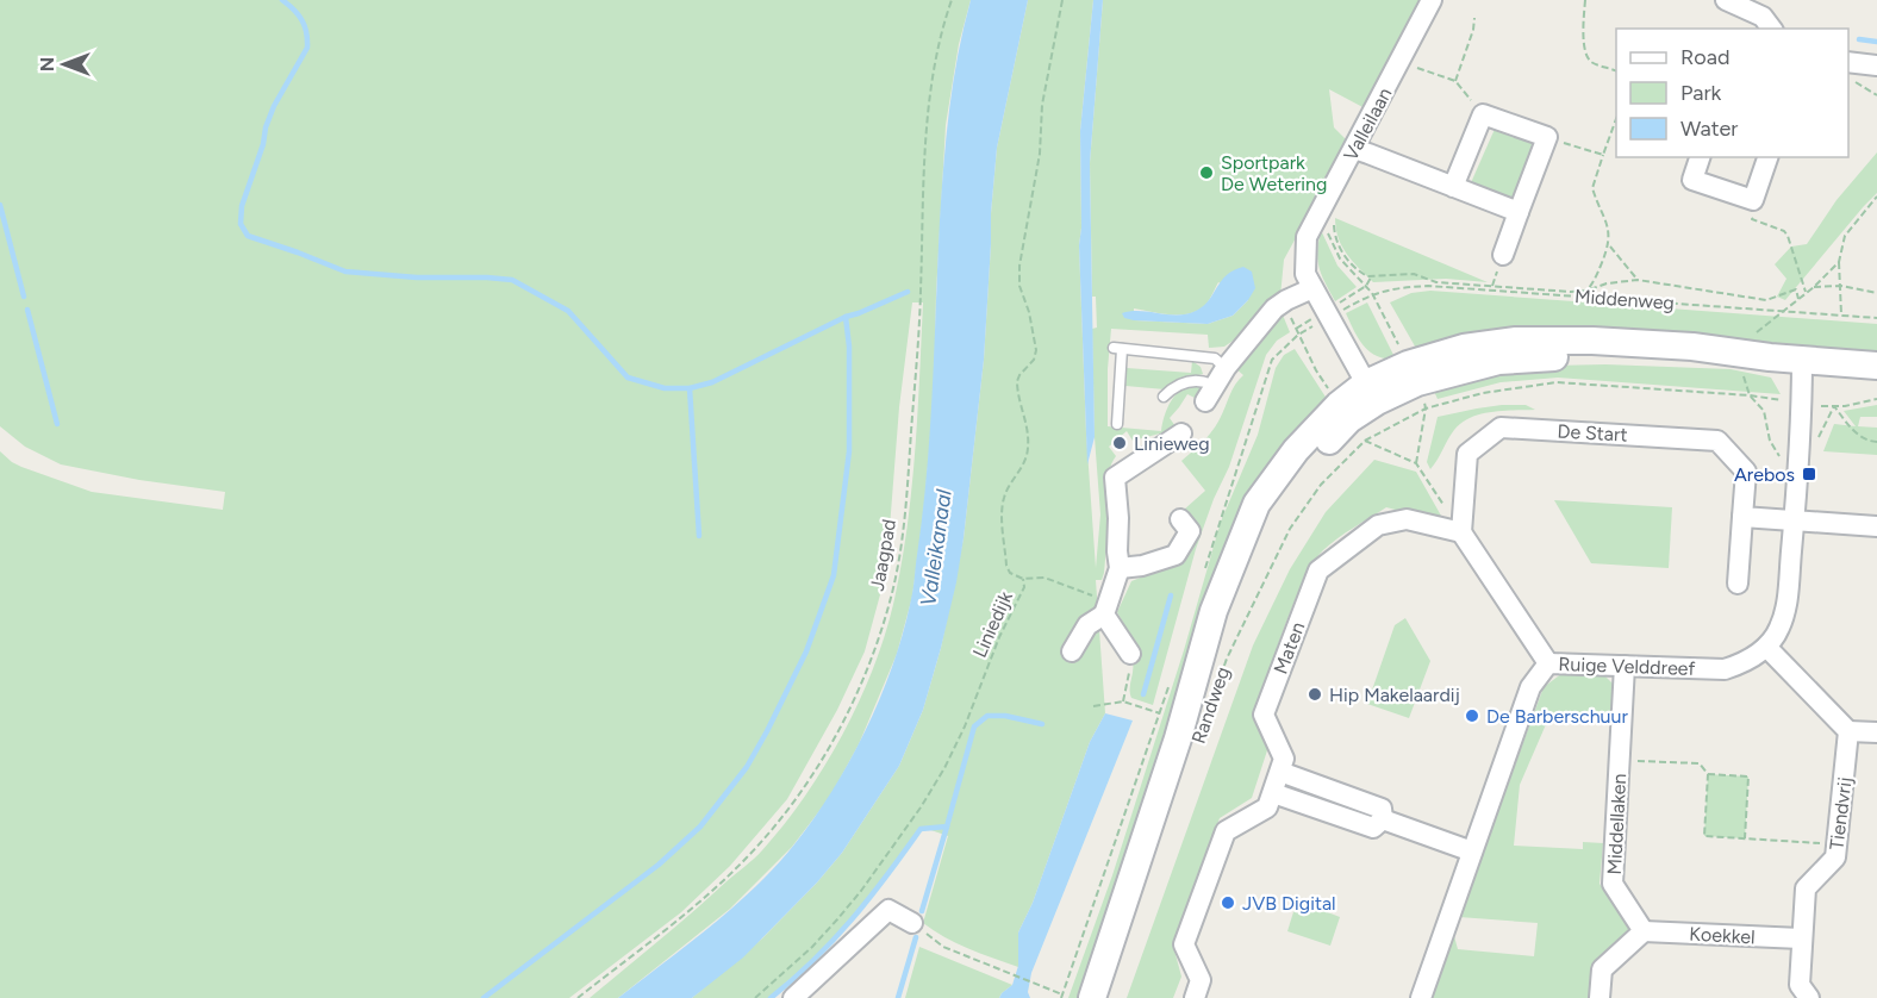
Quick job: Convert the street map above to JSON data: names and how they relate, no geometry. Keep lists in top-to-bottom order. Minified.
{"streets":{"main road":["Randweg"],"street":["Valleilaan","De Start","Maten","Ruige Velddreef","Tiendvrij","Middellaken","Koekkel"],"path":["Middenweg","Jaagpad","Liniedijk"]},"crossings":[["Valleilaan","Randweg"],["De Start","Maten"],["Ruige Velddreef","Middellaken"],["Tiendvrij","Koekkel"],["Middellaken","Koekkel"]],"water":["Valleikanaal"],"places":{"other":["Sportpark De Wetering","Linieweg","Hip Makelaardij","De Barberschuur","JVB Digital"],"transit":["Arebos"]},"legend":["Road","Park","Water"],"north":"left"}
